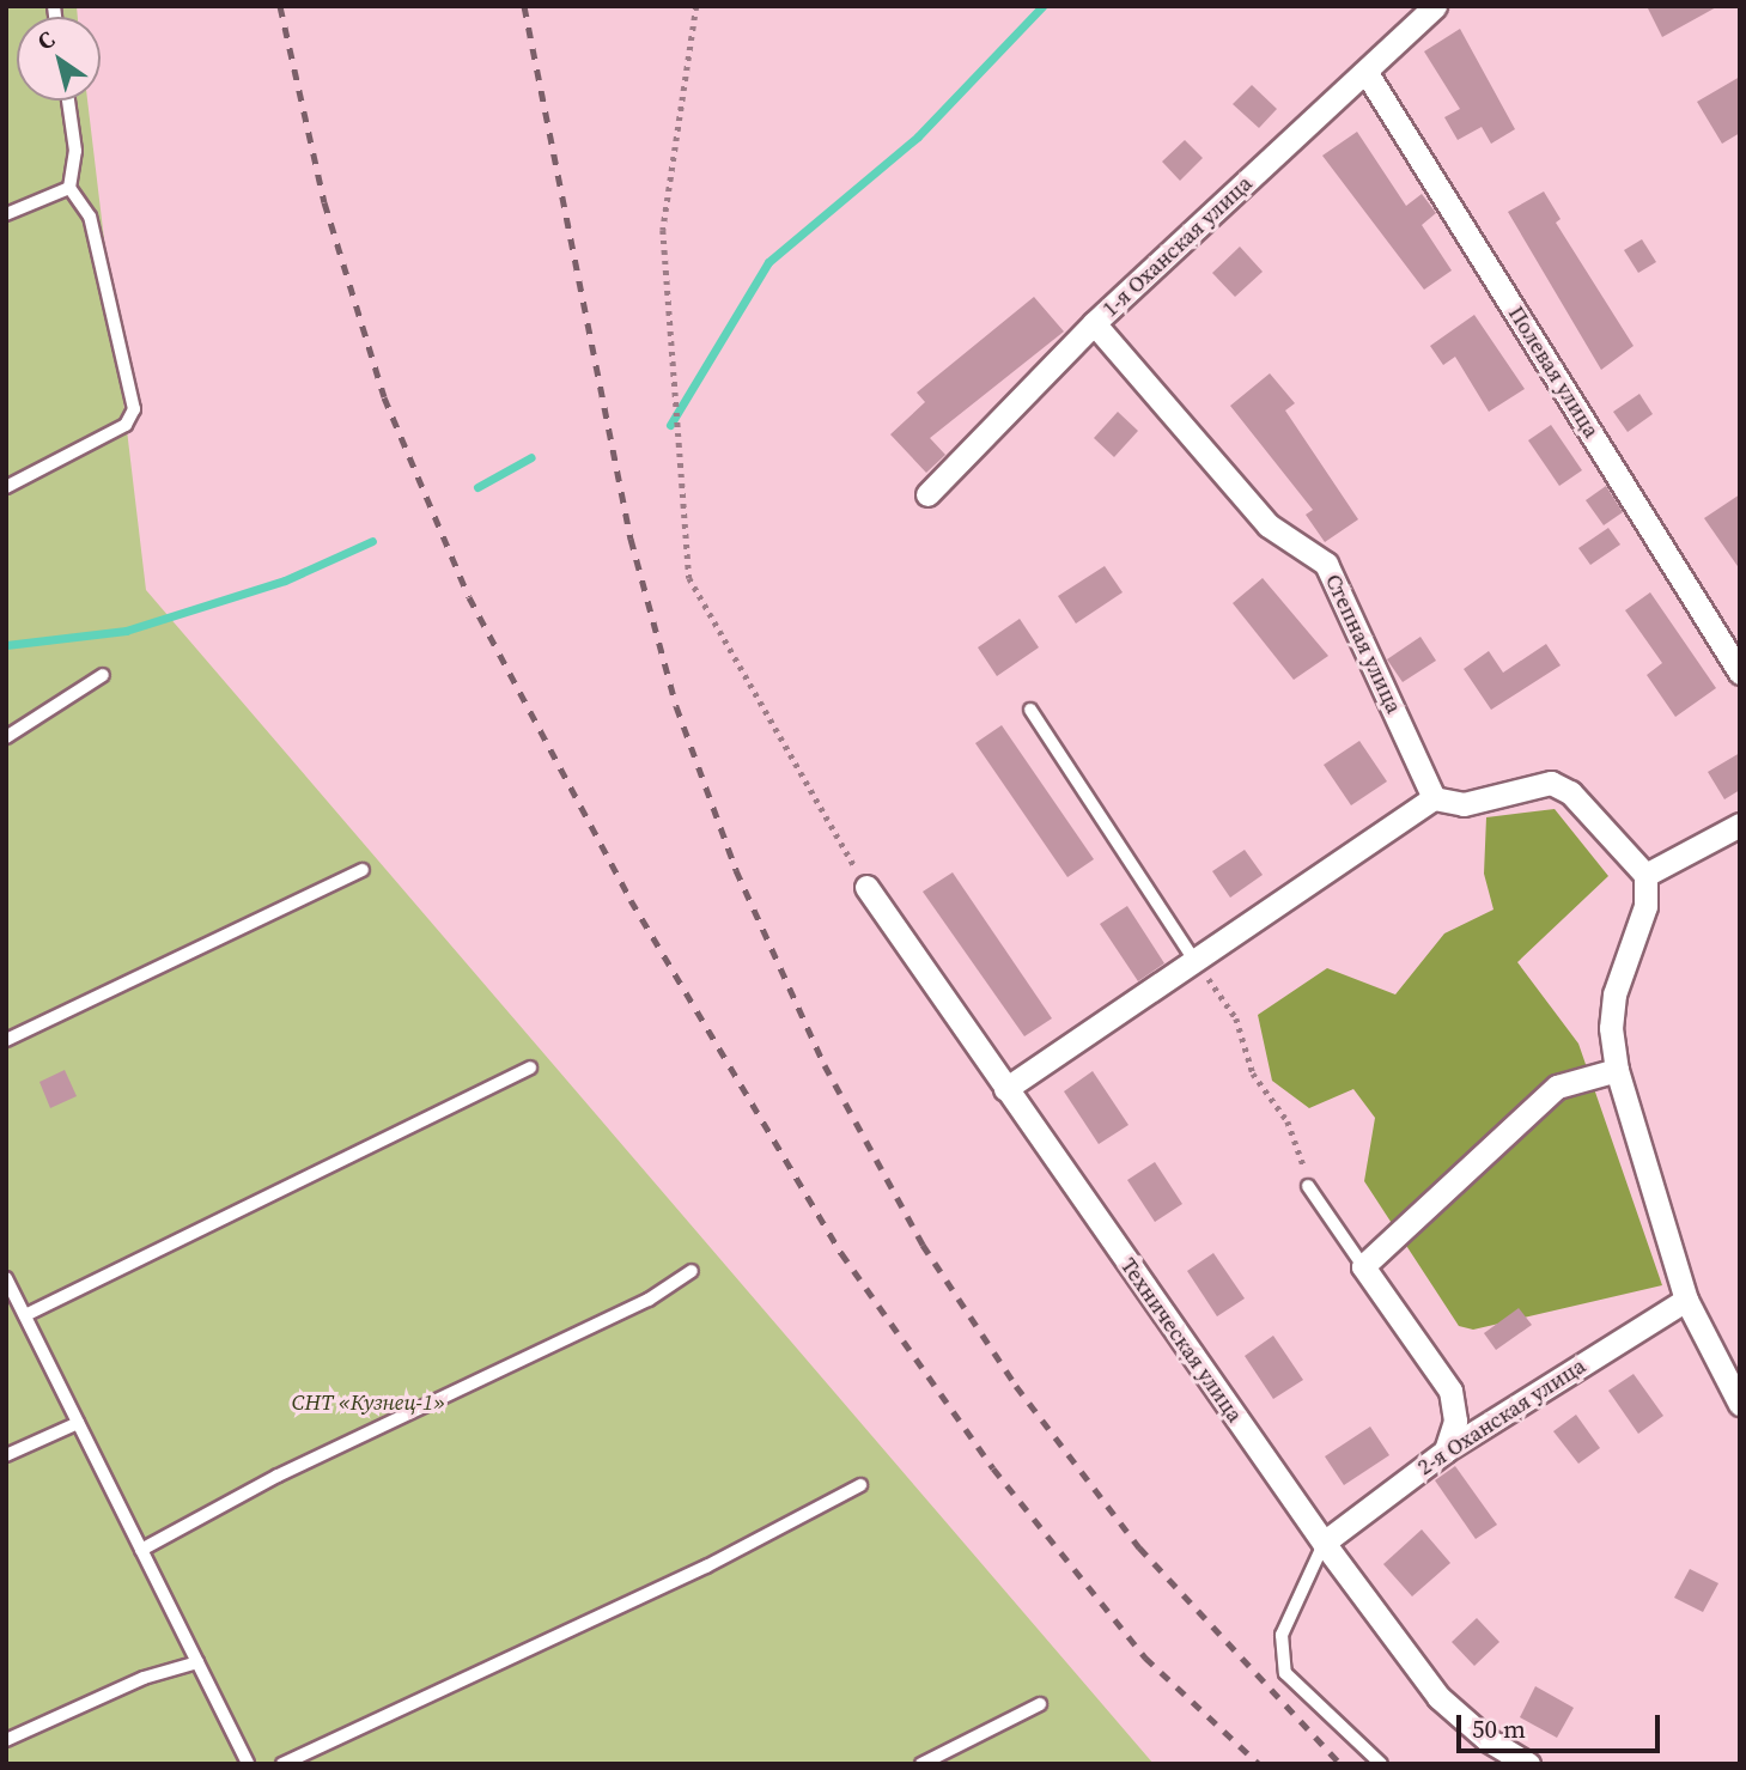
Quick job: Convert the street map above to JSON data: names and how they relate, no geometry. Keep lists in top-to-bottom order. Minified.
{"streets":{"street":["1-я Оханская улица","Полевая улица","Степная улица","Техническая улица","2-я Оханская улица"]},"crossings":[["1-я Оханская улица","Полевая улица"],["1-я Оханская улица","Степная улица"],["Техническая улица","2-я Оханская улица"]],"parks":["СНТ «Кузнец-1»"],"scale_bar":"50 m","north":"top left"}
